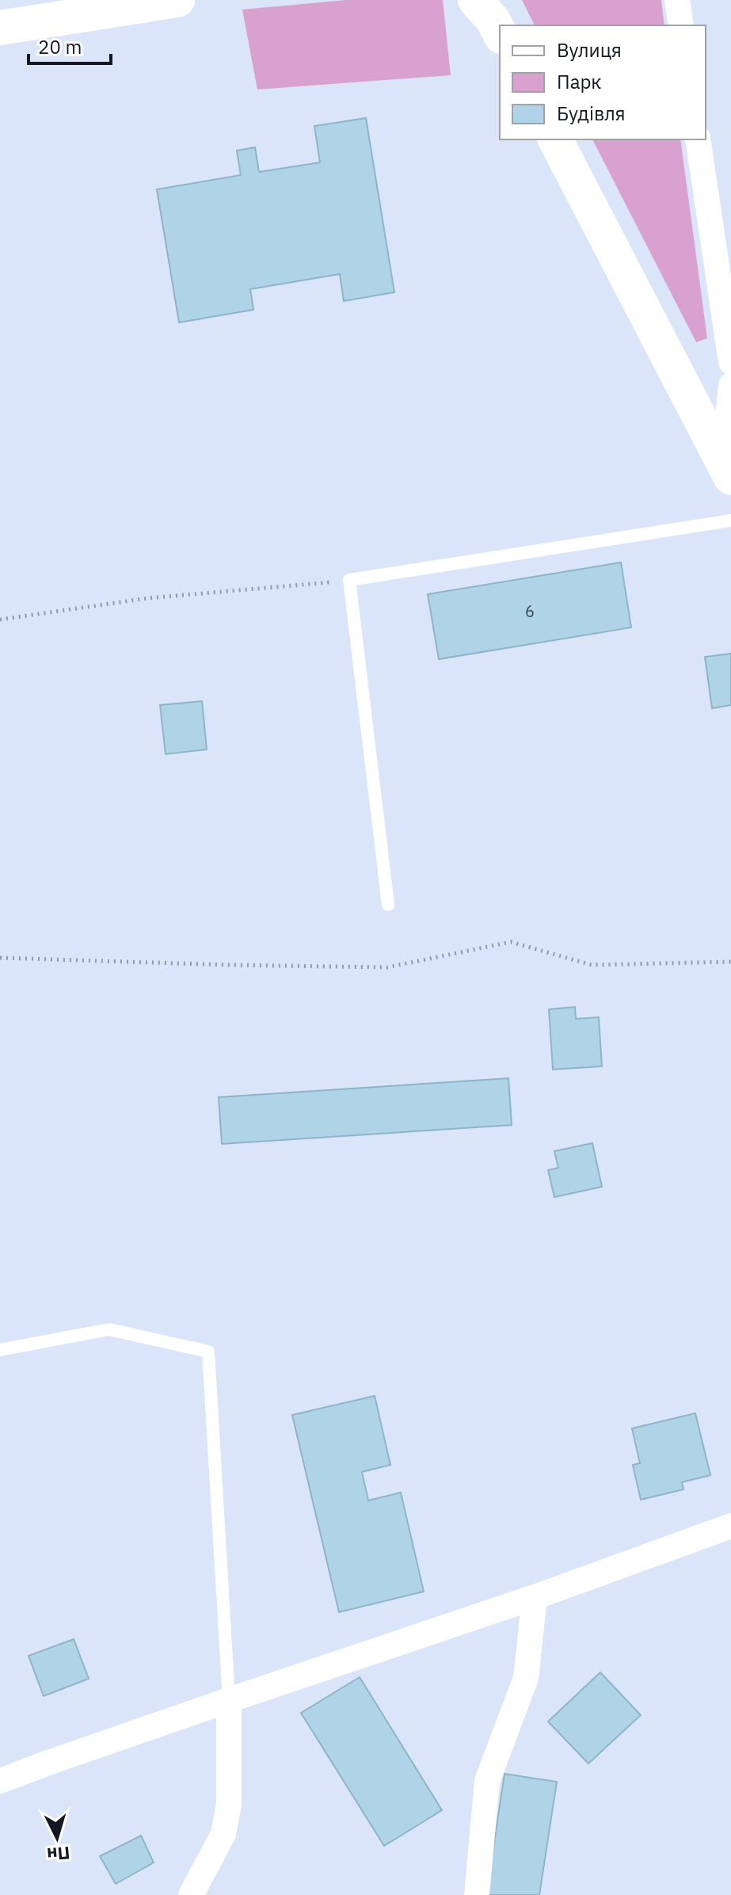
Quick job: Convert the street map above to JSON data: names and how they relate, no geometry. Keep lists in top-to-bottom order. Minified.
{"house_numbers":["6"],"legend":["Вулиця","Парк","Будівля"],"scale_bar":"20 m","north":"bottom"}
